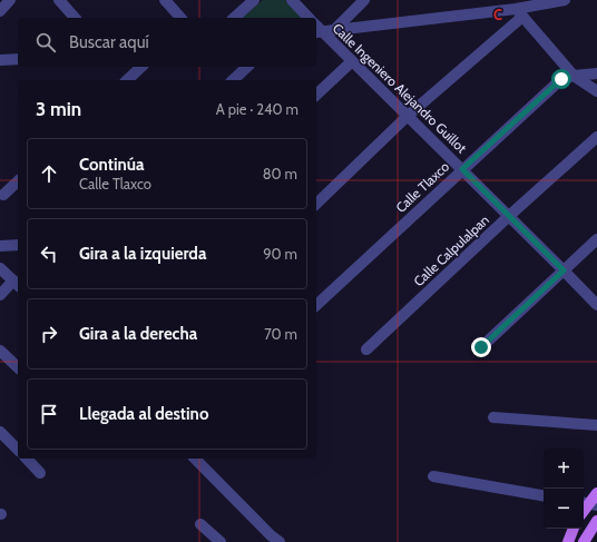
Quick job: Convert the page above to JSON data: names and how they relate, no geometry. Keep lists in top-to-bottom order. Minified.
{"streets":{"street":["Calle Ingeniero Alejandro Guillot","Calle Tlaxco","Calle Calpulalpan"]},"crossings":[["Calle Ingeniero Alejandro Guillot","Calle Tlaxco"],["Calle Ingeniero Alejandro Guillot","Calle Calpulalpan"]],"page":{"search":"Buscar aquí","heading":["3 min","A pie · 240 m"],"list":[["Continúa","Calle Tlaxco","80 m"],["Gira a la izquierda","90 m"],["Gira a la derecha","70 m"],"Llegada al destino"],"map_buttons":["+","−"]},"grid":{"columns":["C"]}}
